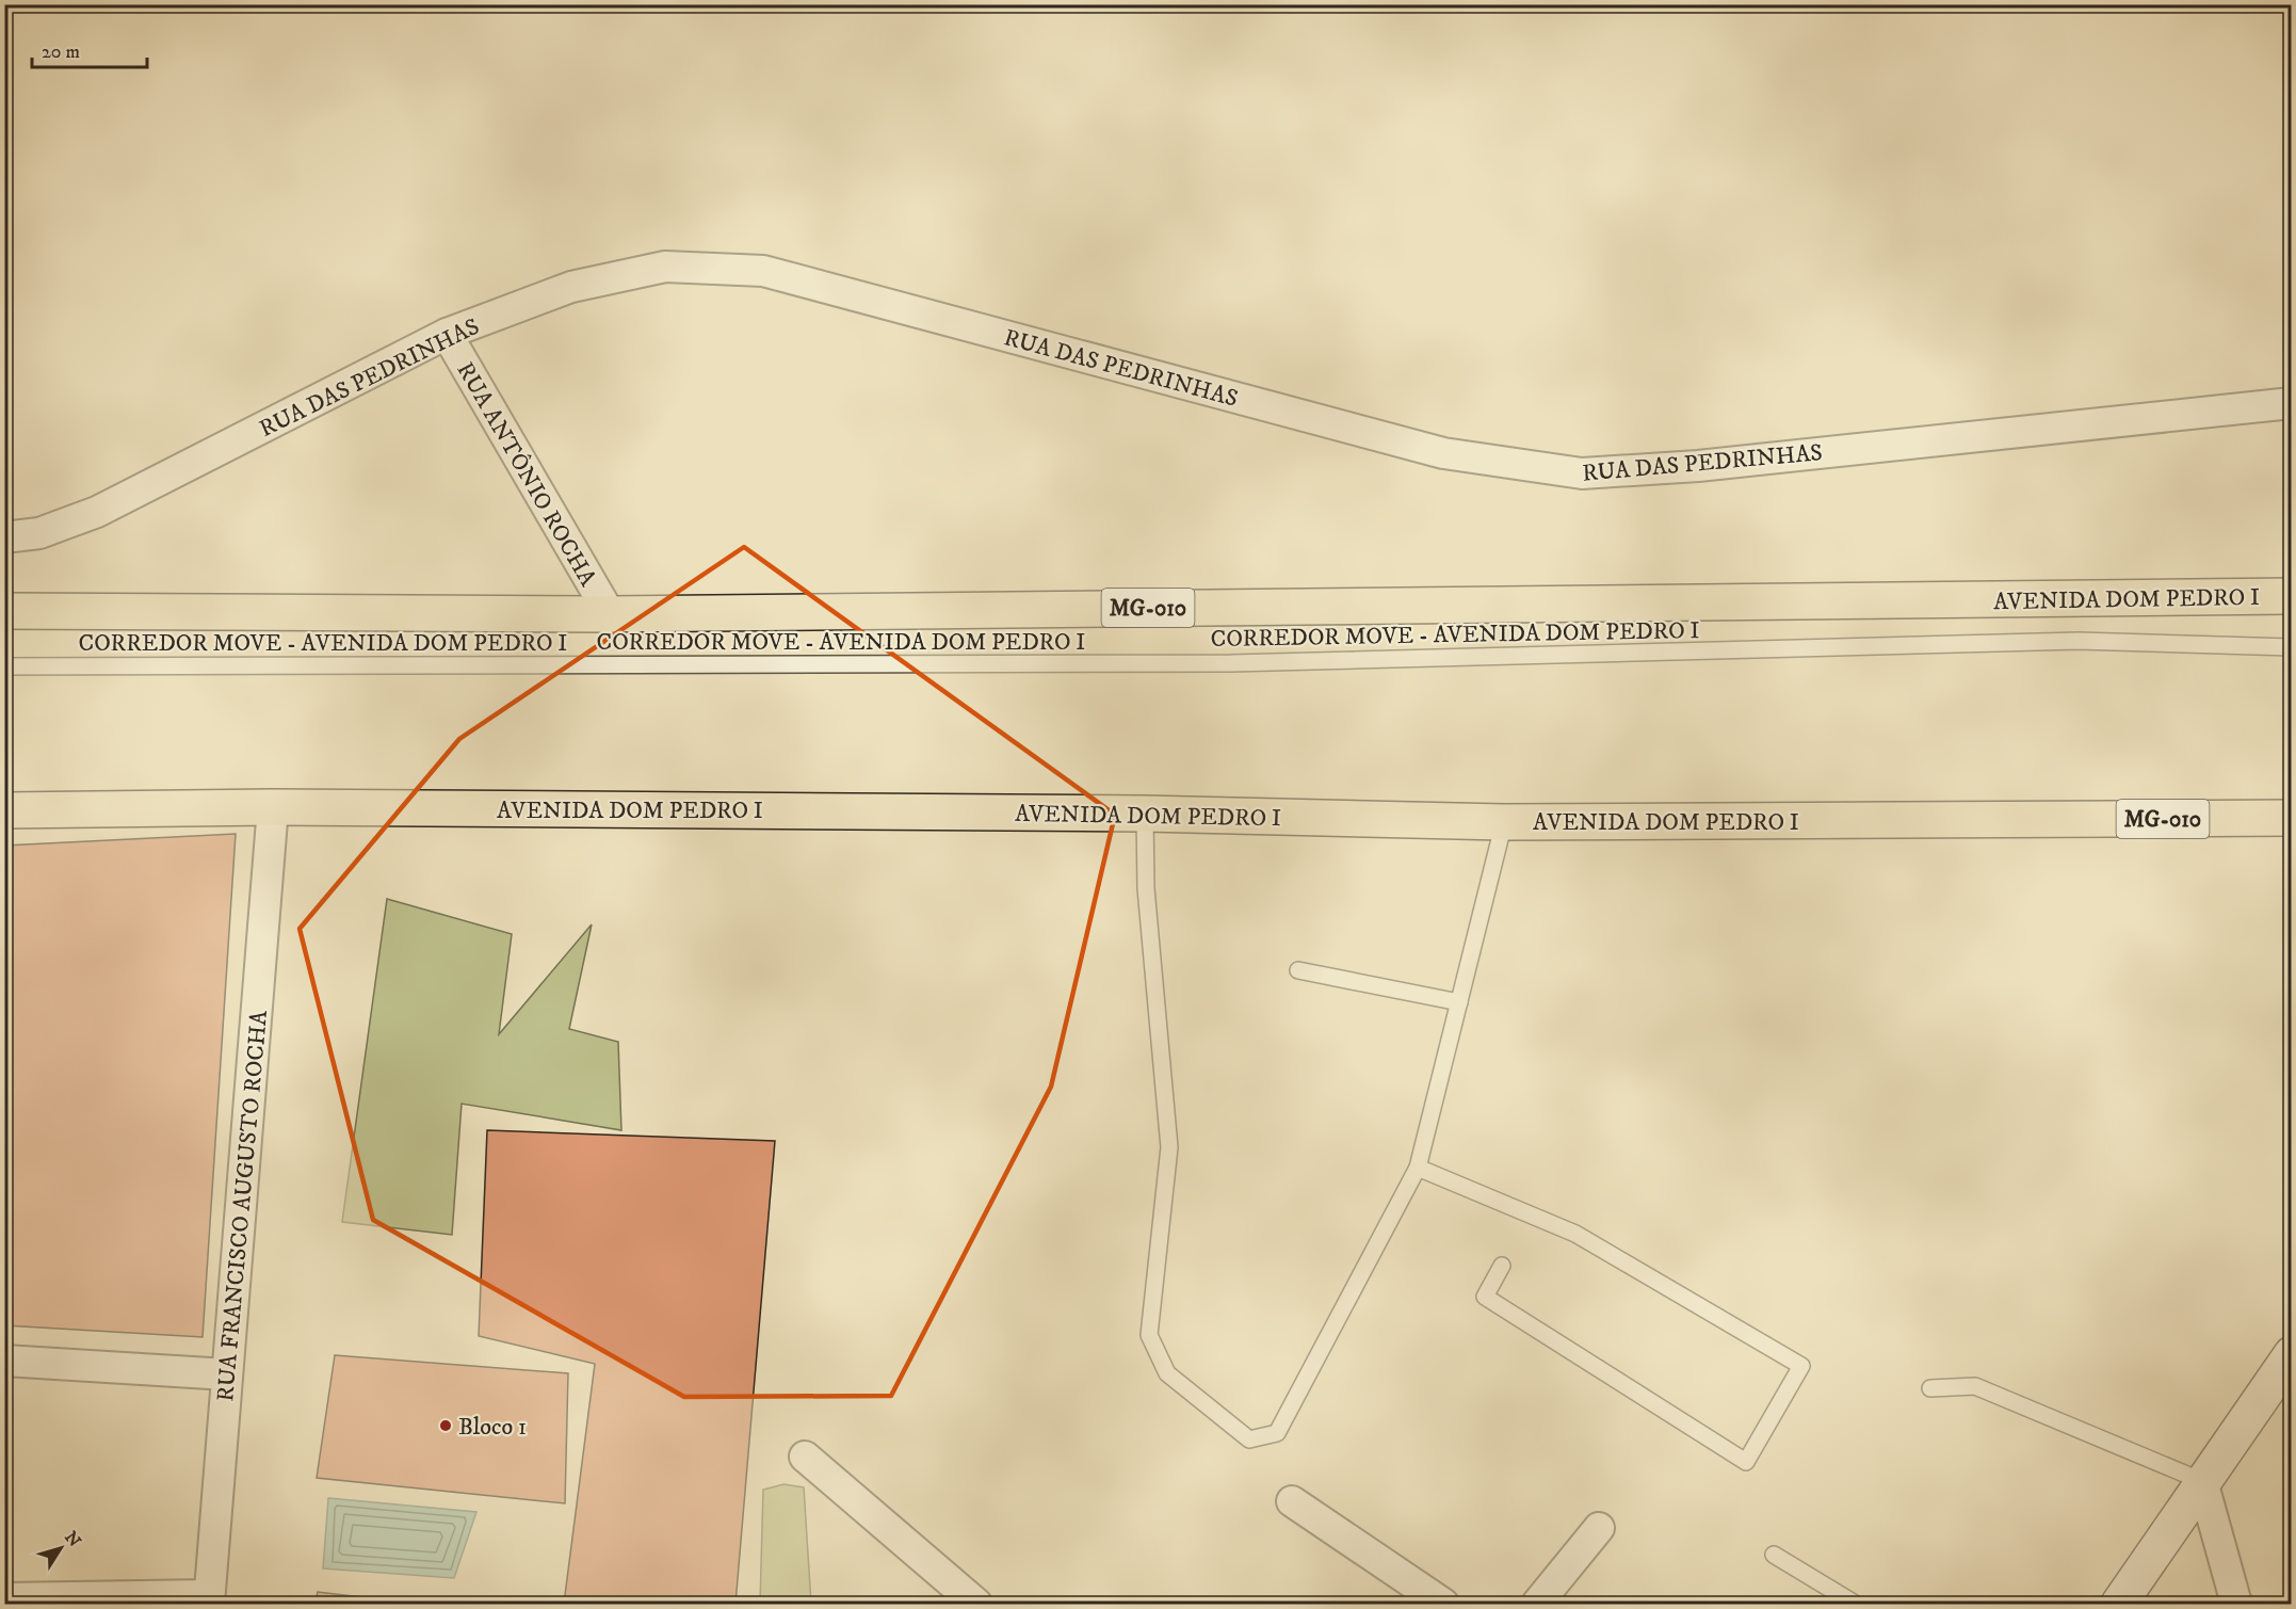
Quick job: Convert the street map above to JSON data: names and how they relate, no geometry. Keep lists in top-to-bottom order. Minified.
{"streets":{"highway":["AVENIDA DOM PEDRO I","MG-010"],"street":["RUA DAS PEDRINHAS","RUA ANTÔNIO ROCHA","RUA FRANCISCO AUGUSTO ROCHA"],"lane":["CORREDOR MOVE - AVENIDA DOM PEDRO I"]},"crossings":[["RUA DAS PEDRINHAS","RUA ANTÔNIO ROCHA"],["RUA ANTÔNIO ROCHA","AVENIDA DOM PEDRO I"],["AVENIDA DOM PEDRO I","RUA FRANCISCO AUGUSTO ROCHA"]],"places":["Bloco 1"],"scale_bar":"20 m","north":"top right"}
